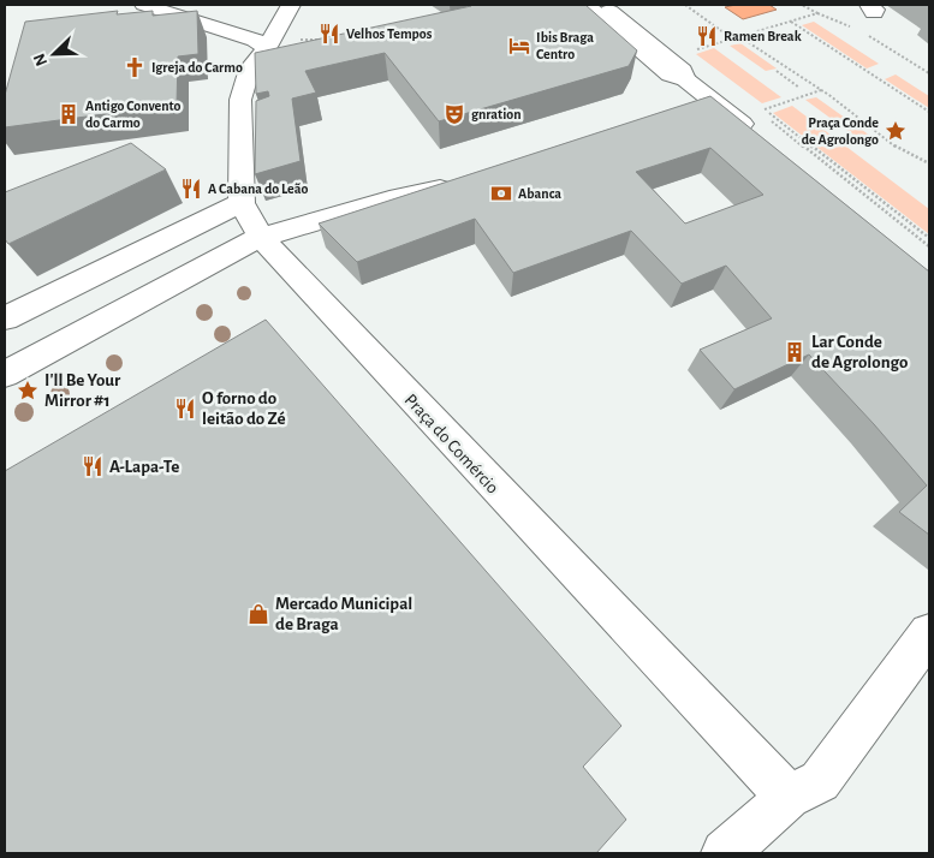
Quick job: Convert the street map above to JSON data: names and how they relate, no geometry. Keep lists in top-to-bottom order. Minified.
{"streets":{"street":["Praça do Comércio"]},"places":{"restaurant":["Velhos Tempos","Ramen Break","A Cabana do Leão","O forno do leitão do Zé","A-Lapa-Te"],"hotel":["Ibis Braga Centro"],"church":["Igreja do Carmo"],"building":["Antigo Convento do Carmo","Lar Conde de Agrolongo"],"theatre":["gnration"],"place":["Praça Conde de Agrolongo","I'll Be Your Mirror #1"],"bank":["Abanca"],"shop":["Mercado Municipal de Braga"]},"north":"bottom left"}
